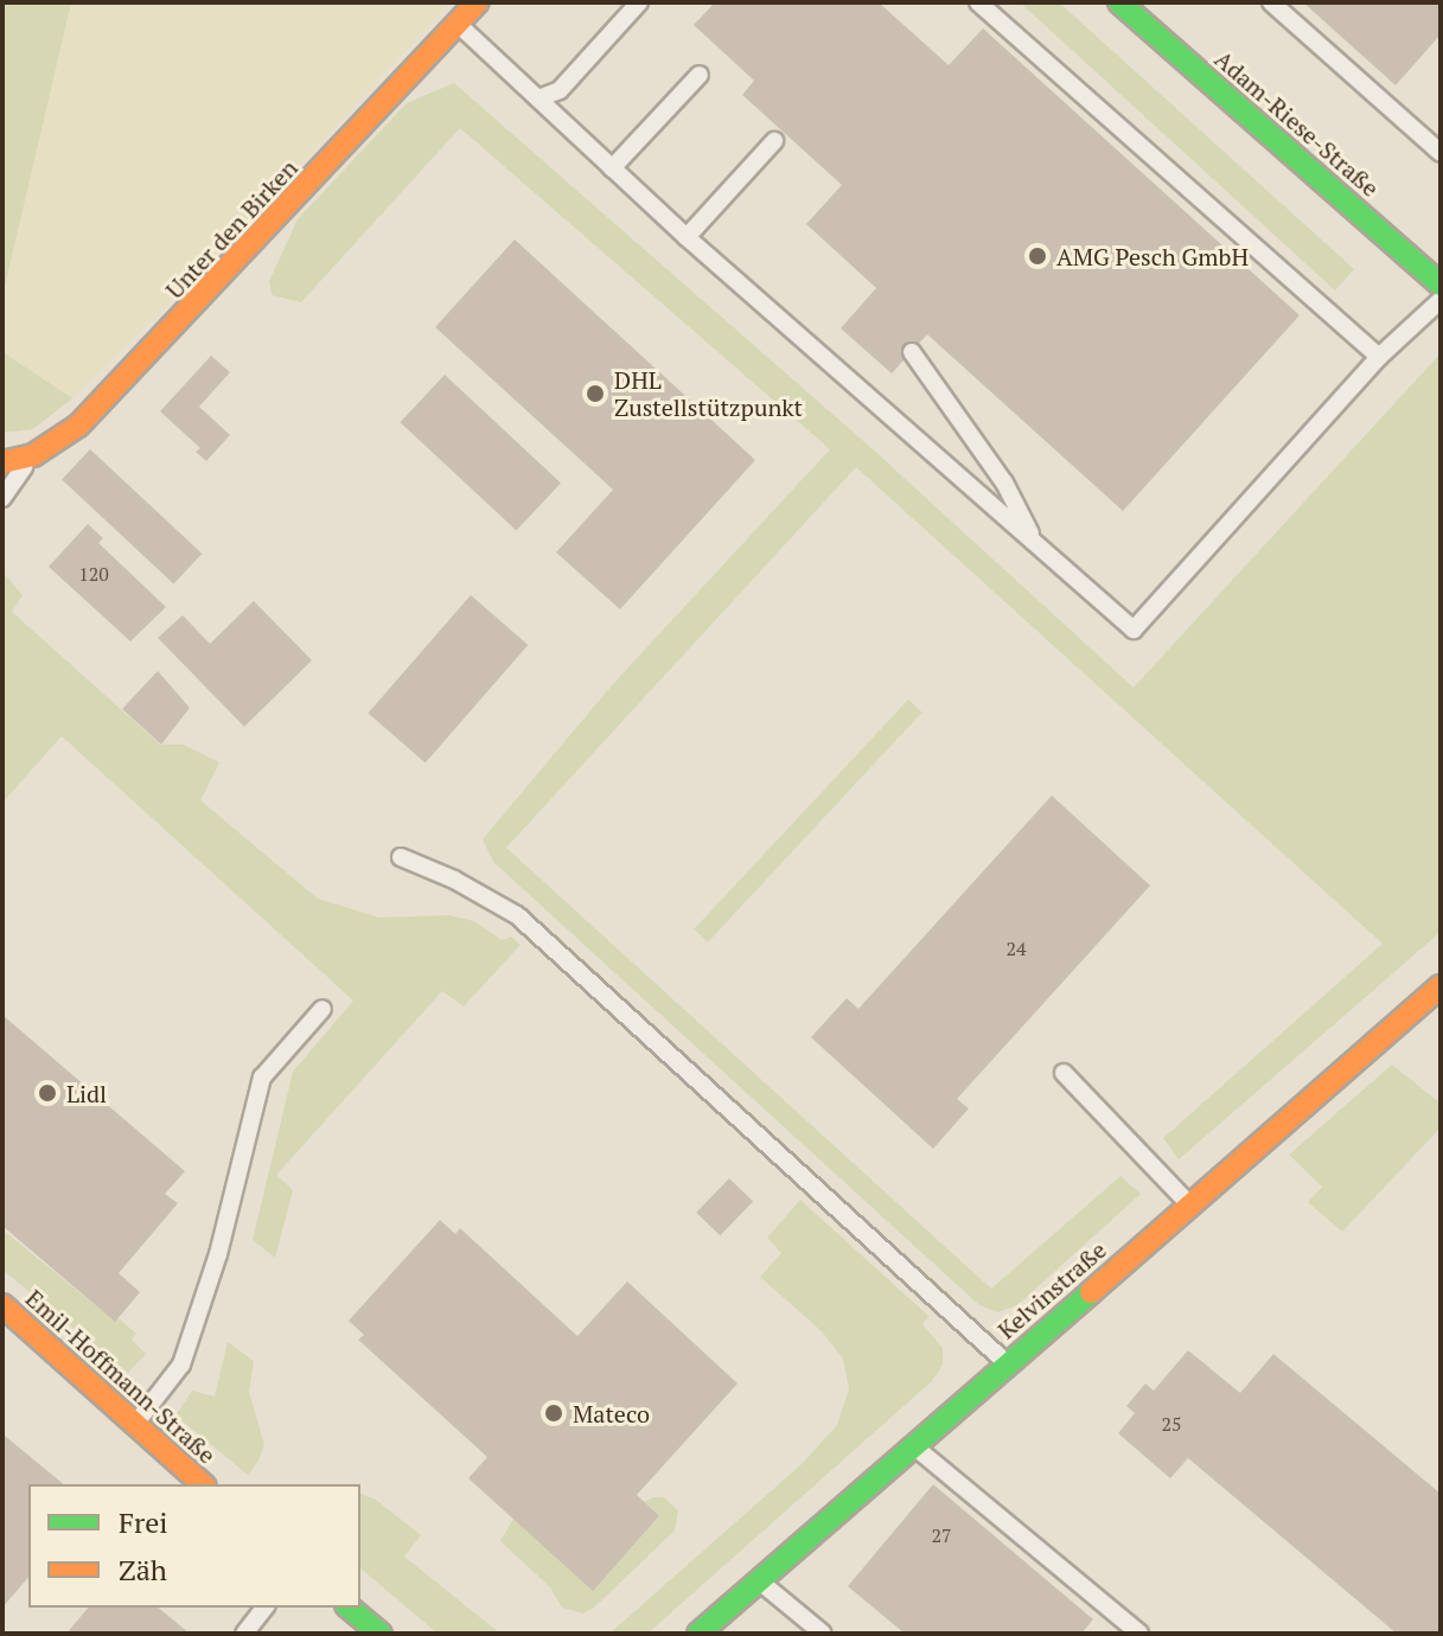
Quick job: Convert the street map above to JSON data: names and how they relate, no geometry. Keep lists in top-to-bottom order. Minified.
{"streets":{"street":["Adam-Riese-Straße","Unter den Birken","Kelvinstraße","Emil-Hoffmann-Straße"]},"places":["AMG Pesch GmbH","DHL Zustellstützpunkt","Lidl","Mateco"],"house_numbers":["120","24","25","27"],"legend":["Frei","Zäh"]}
